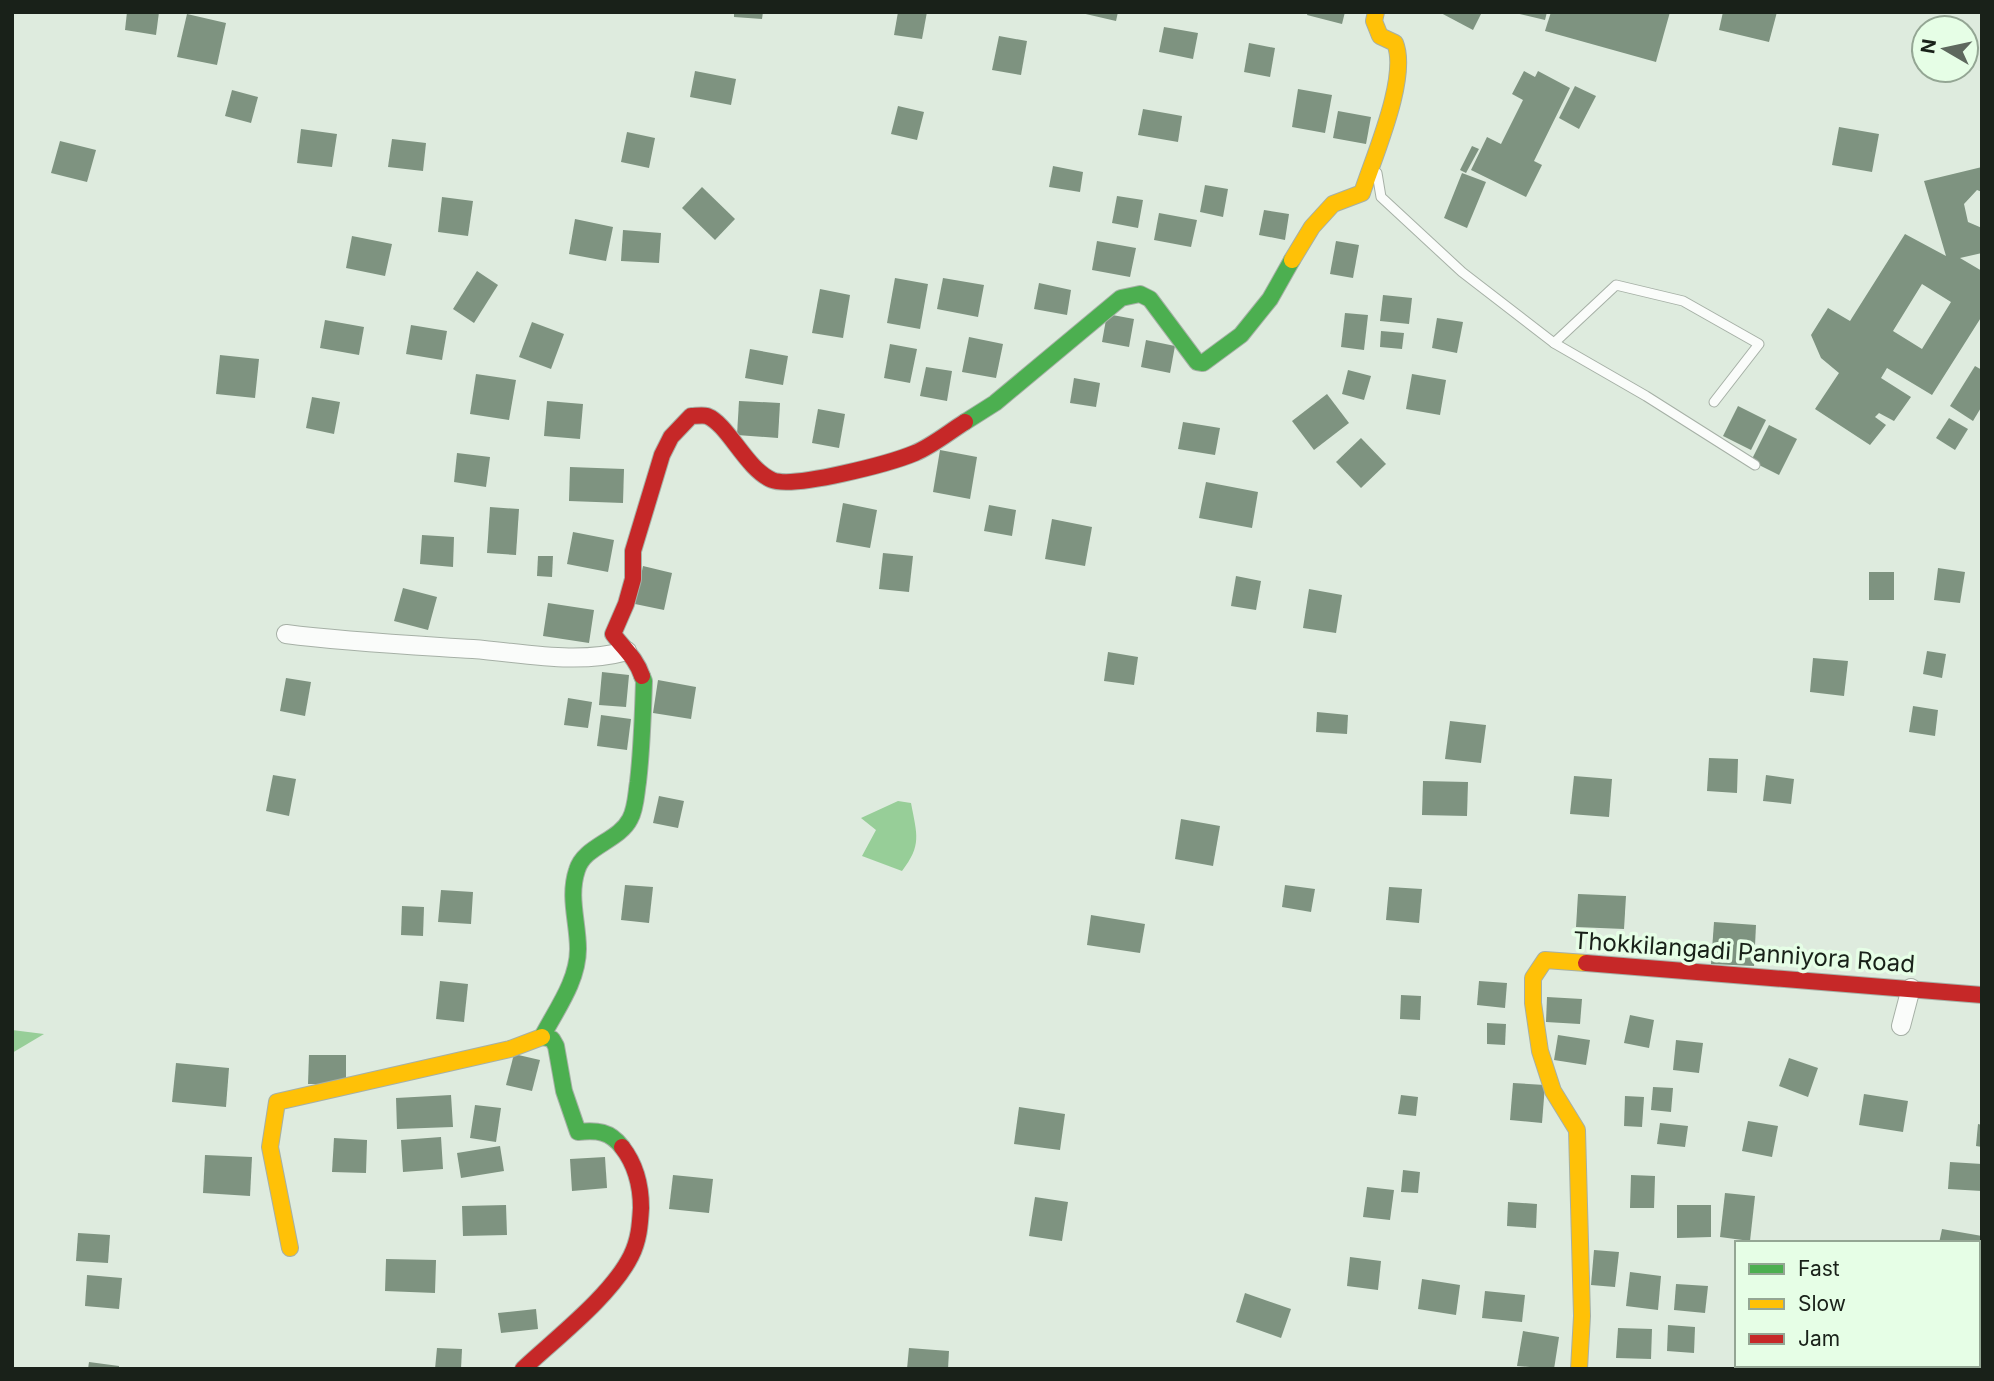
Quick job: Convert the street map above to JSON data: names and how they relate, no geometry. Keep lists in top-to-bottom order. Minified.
{"streets":{"street":["Thokkilangadi Panniyora Road"]},"legend":["Fast","Slow","Jam"],"north":"left"}
